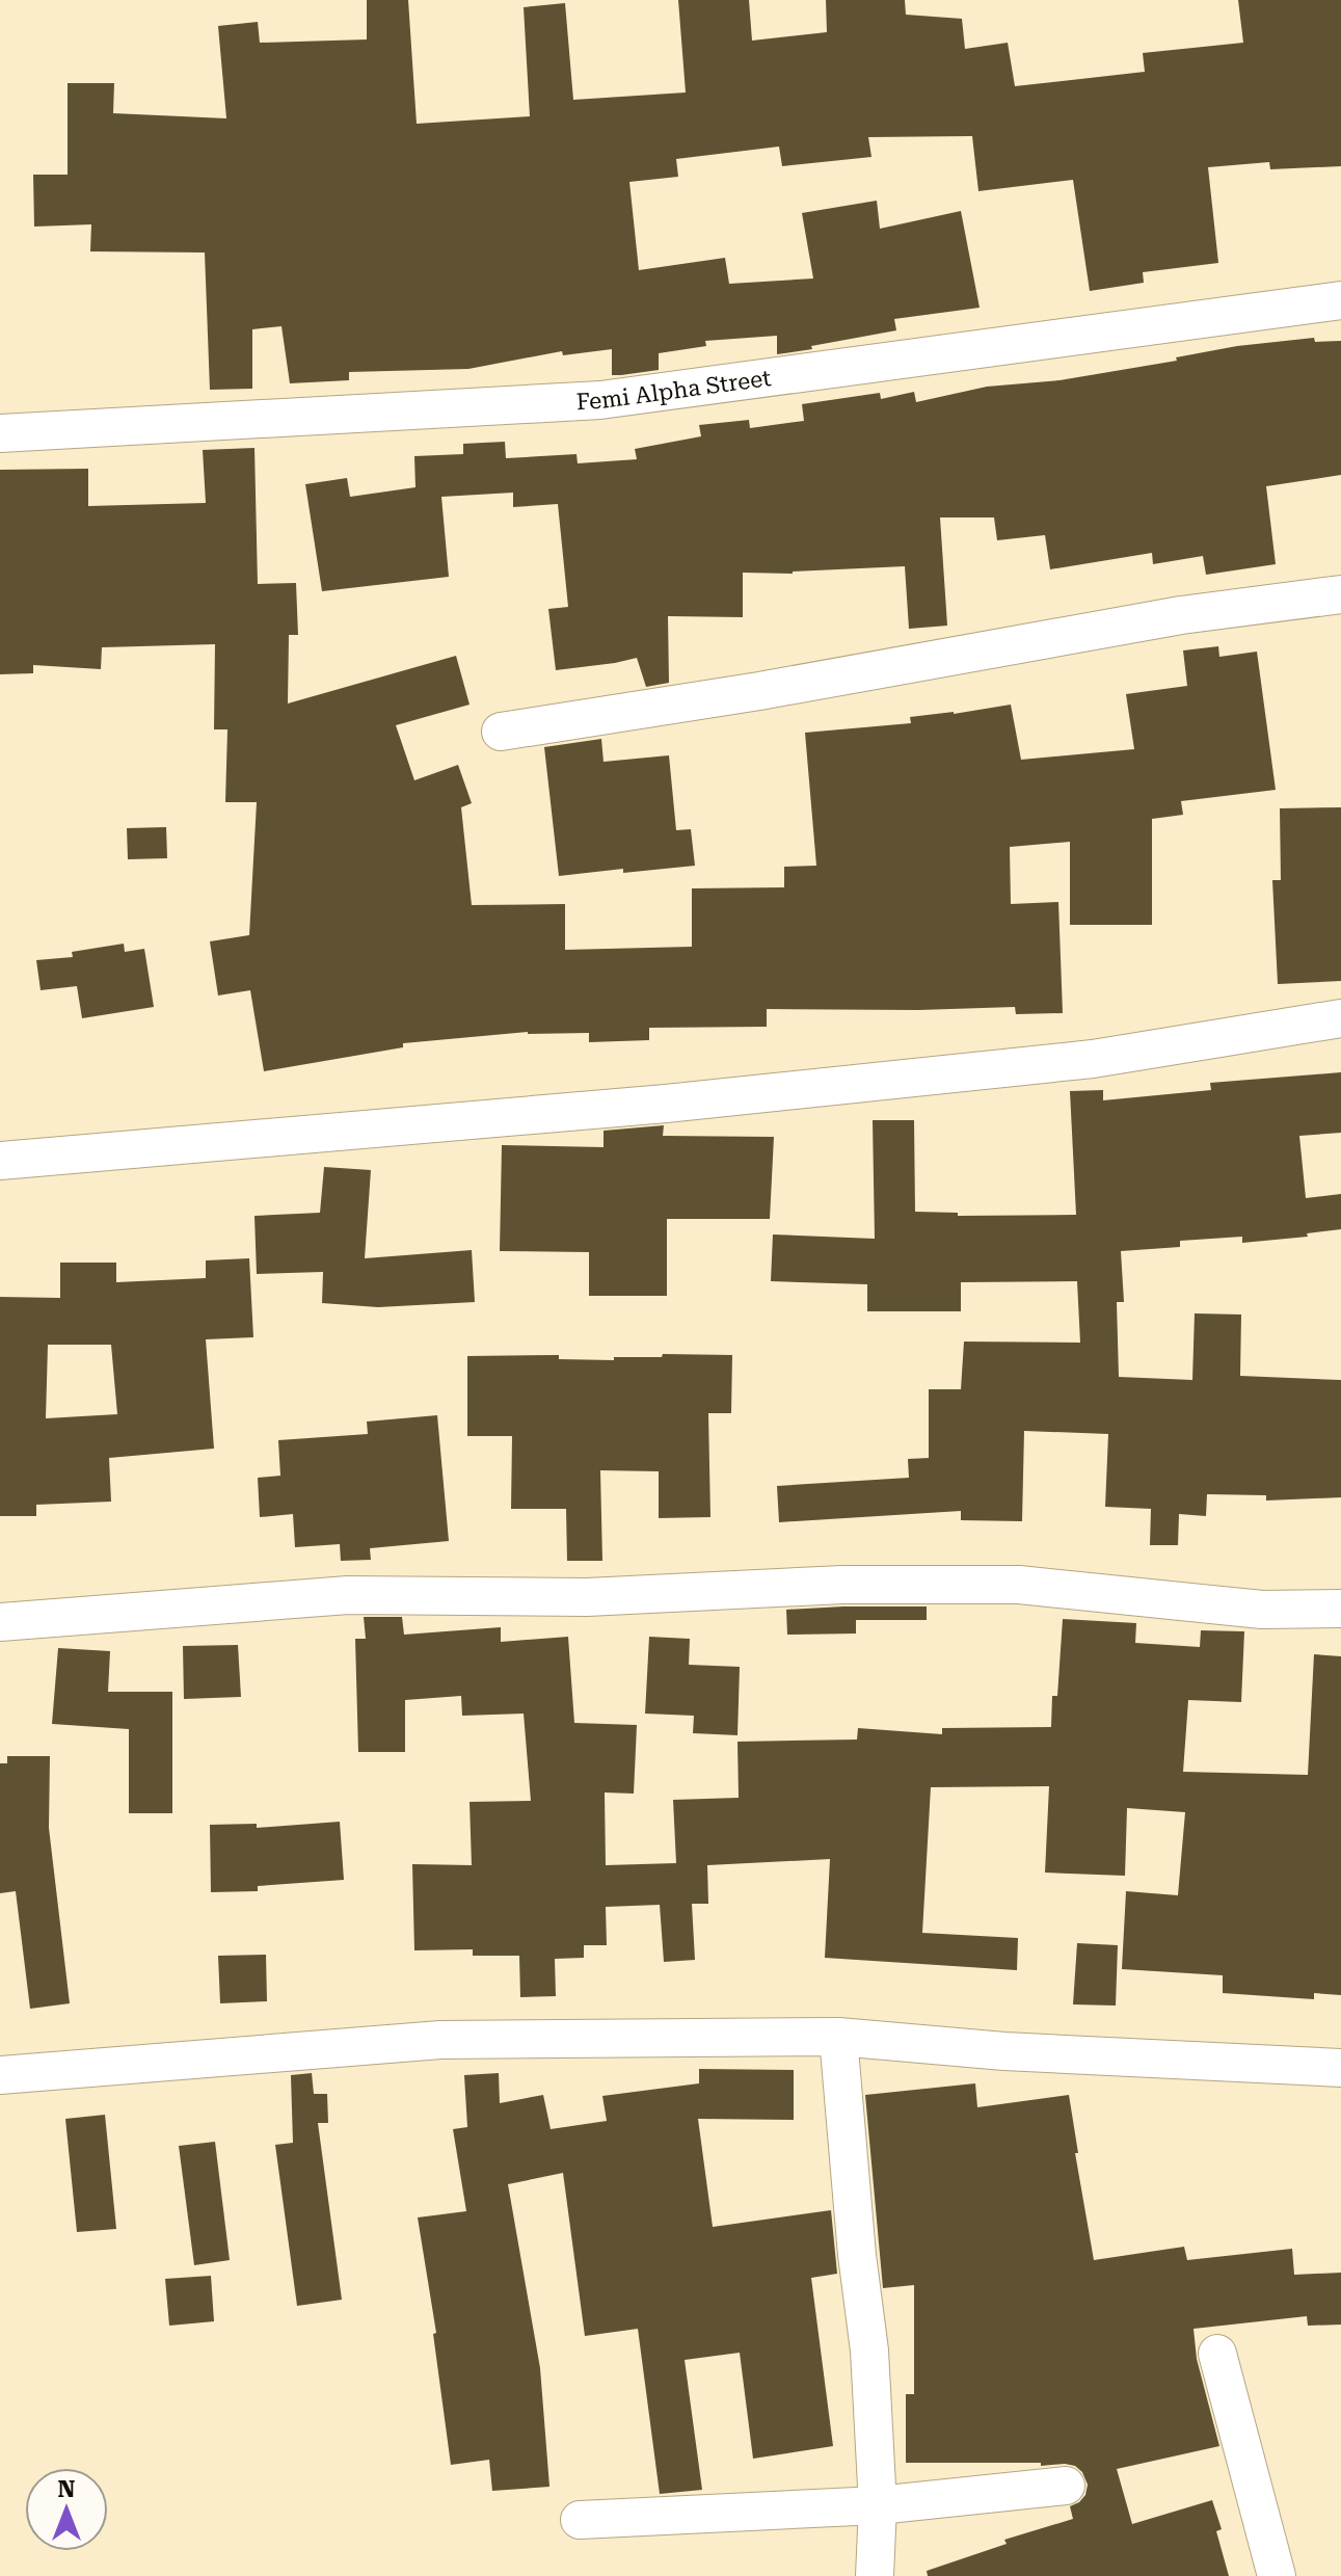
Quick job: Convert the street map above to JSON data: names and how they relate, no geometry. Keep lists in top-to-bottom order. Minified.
{"streets":{"street":["Femi Alpha Street"]},"north":"top"}
